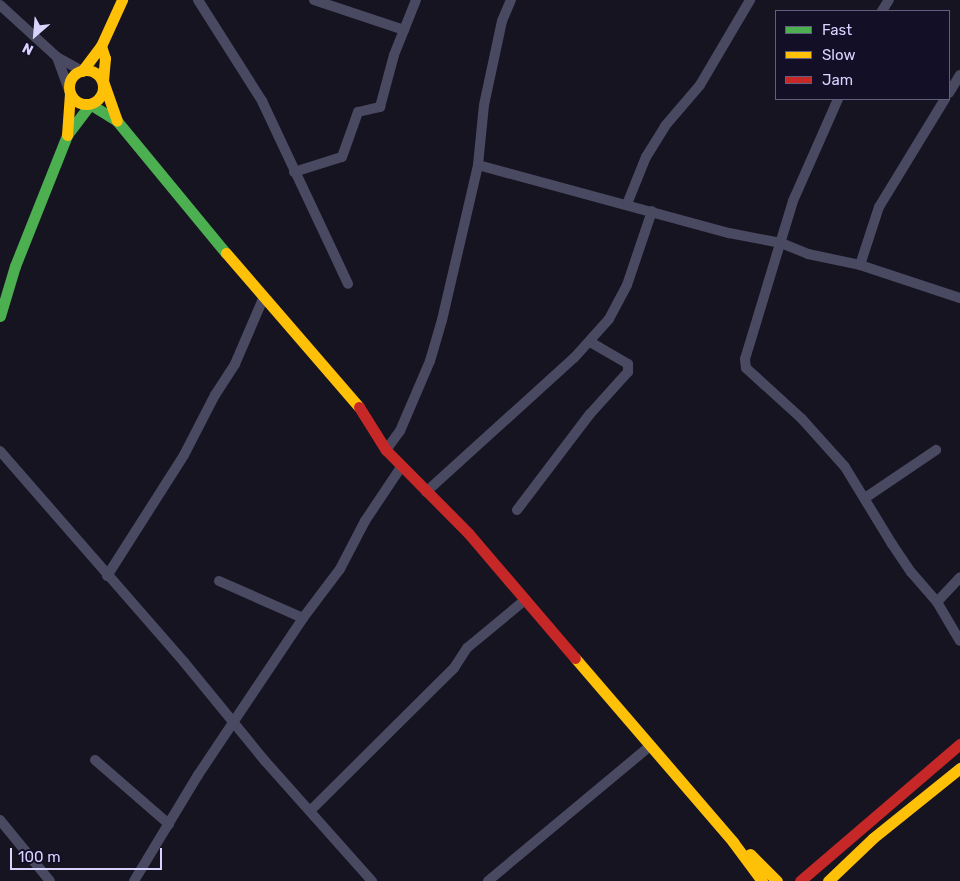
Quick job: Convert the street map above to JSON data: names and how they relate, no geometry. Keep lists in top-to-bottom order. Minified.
{"legend":["Fast","Slow","Jam"],"scale_bar":"100 m","north":"bottom left"}
